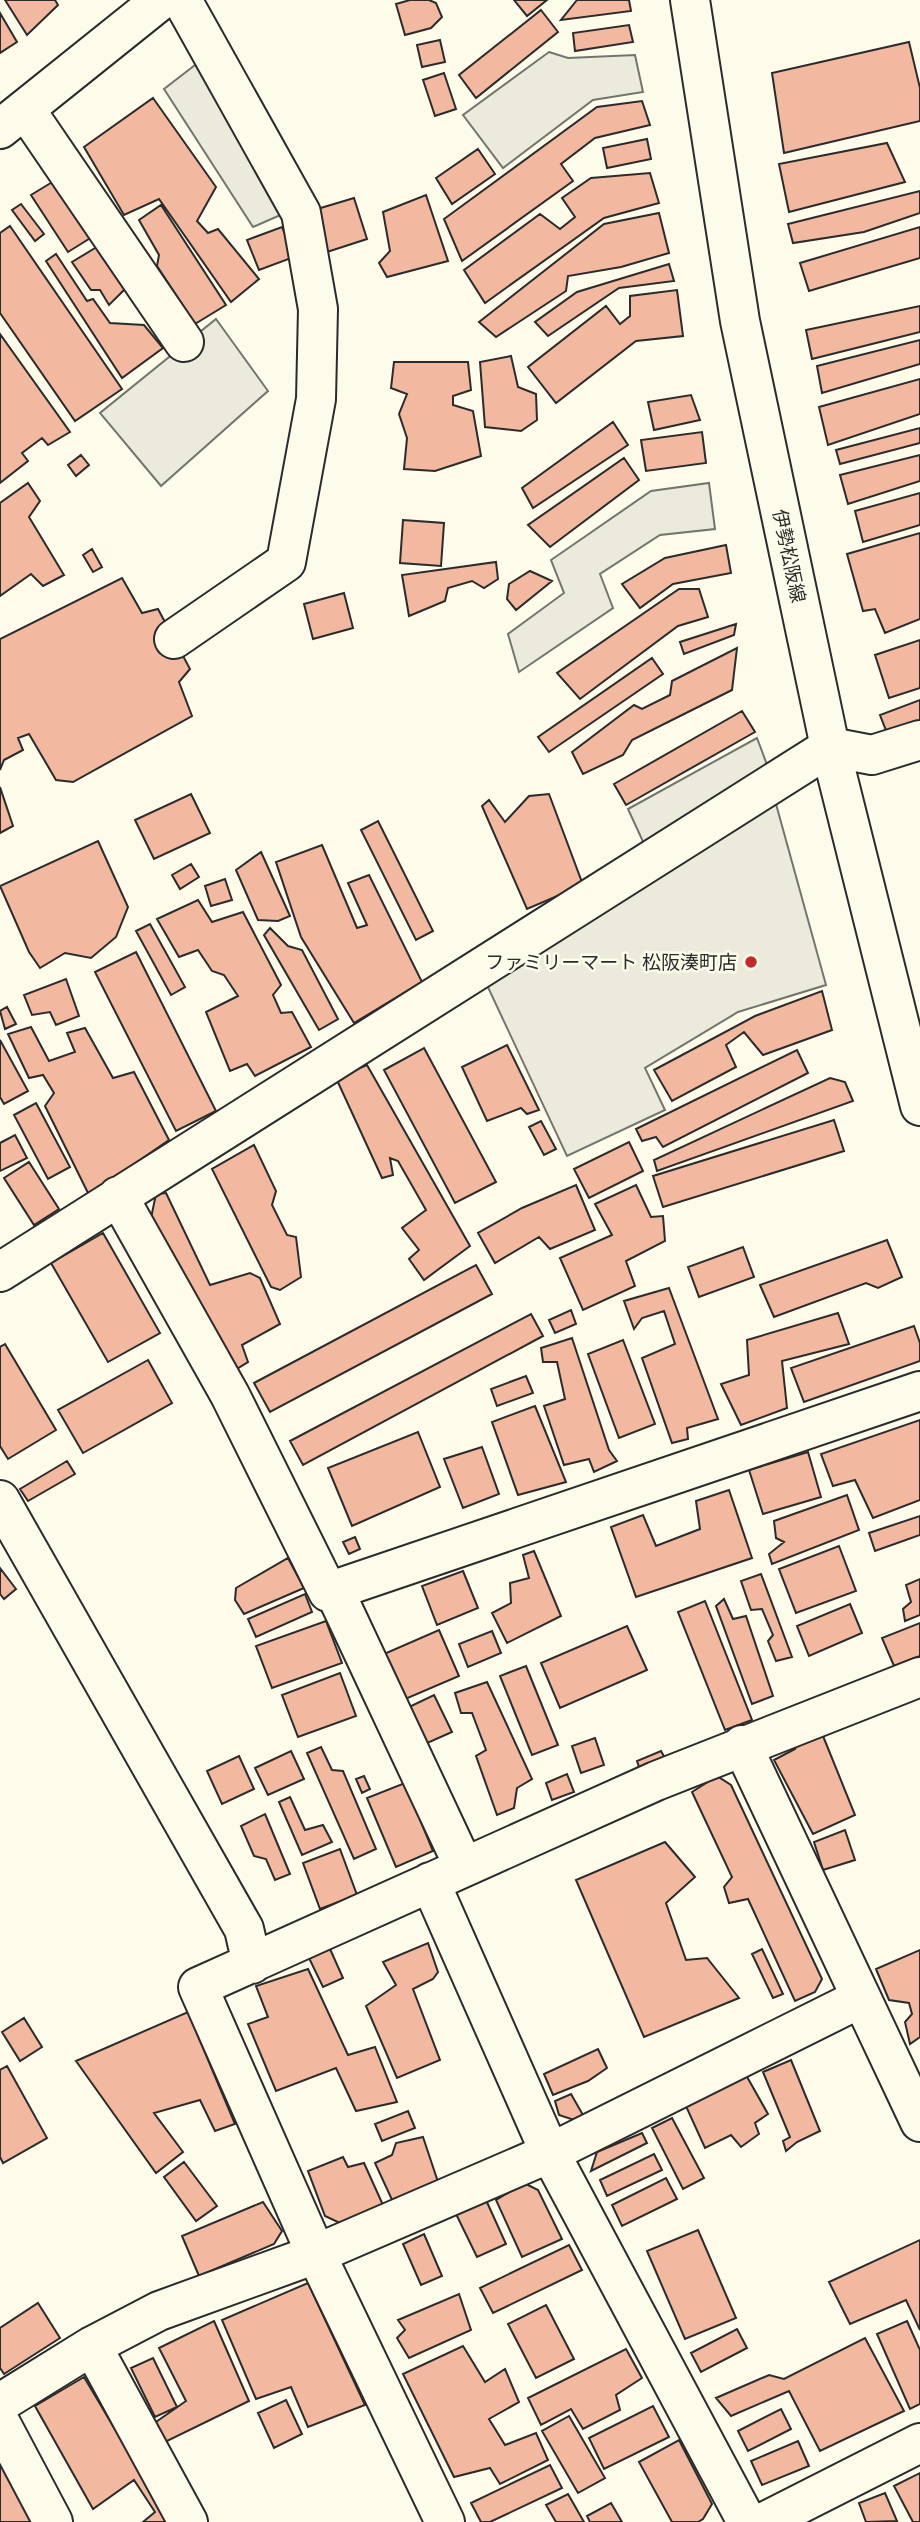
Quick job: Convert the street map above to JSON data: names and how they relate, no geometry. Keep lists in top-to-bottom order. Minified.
{"streets":{"street":["伊勢松阪線"]},"places":["ファミリーマート 松阪湊町店"]}
